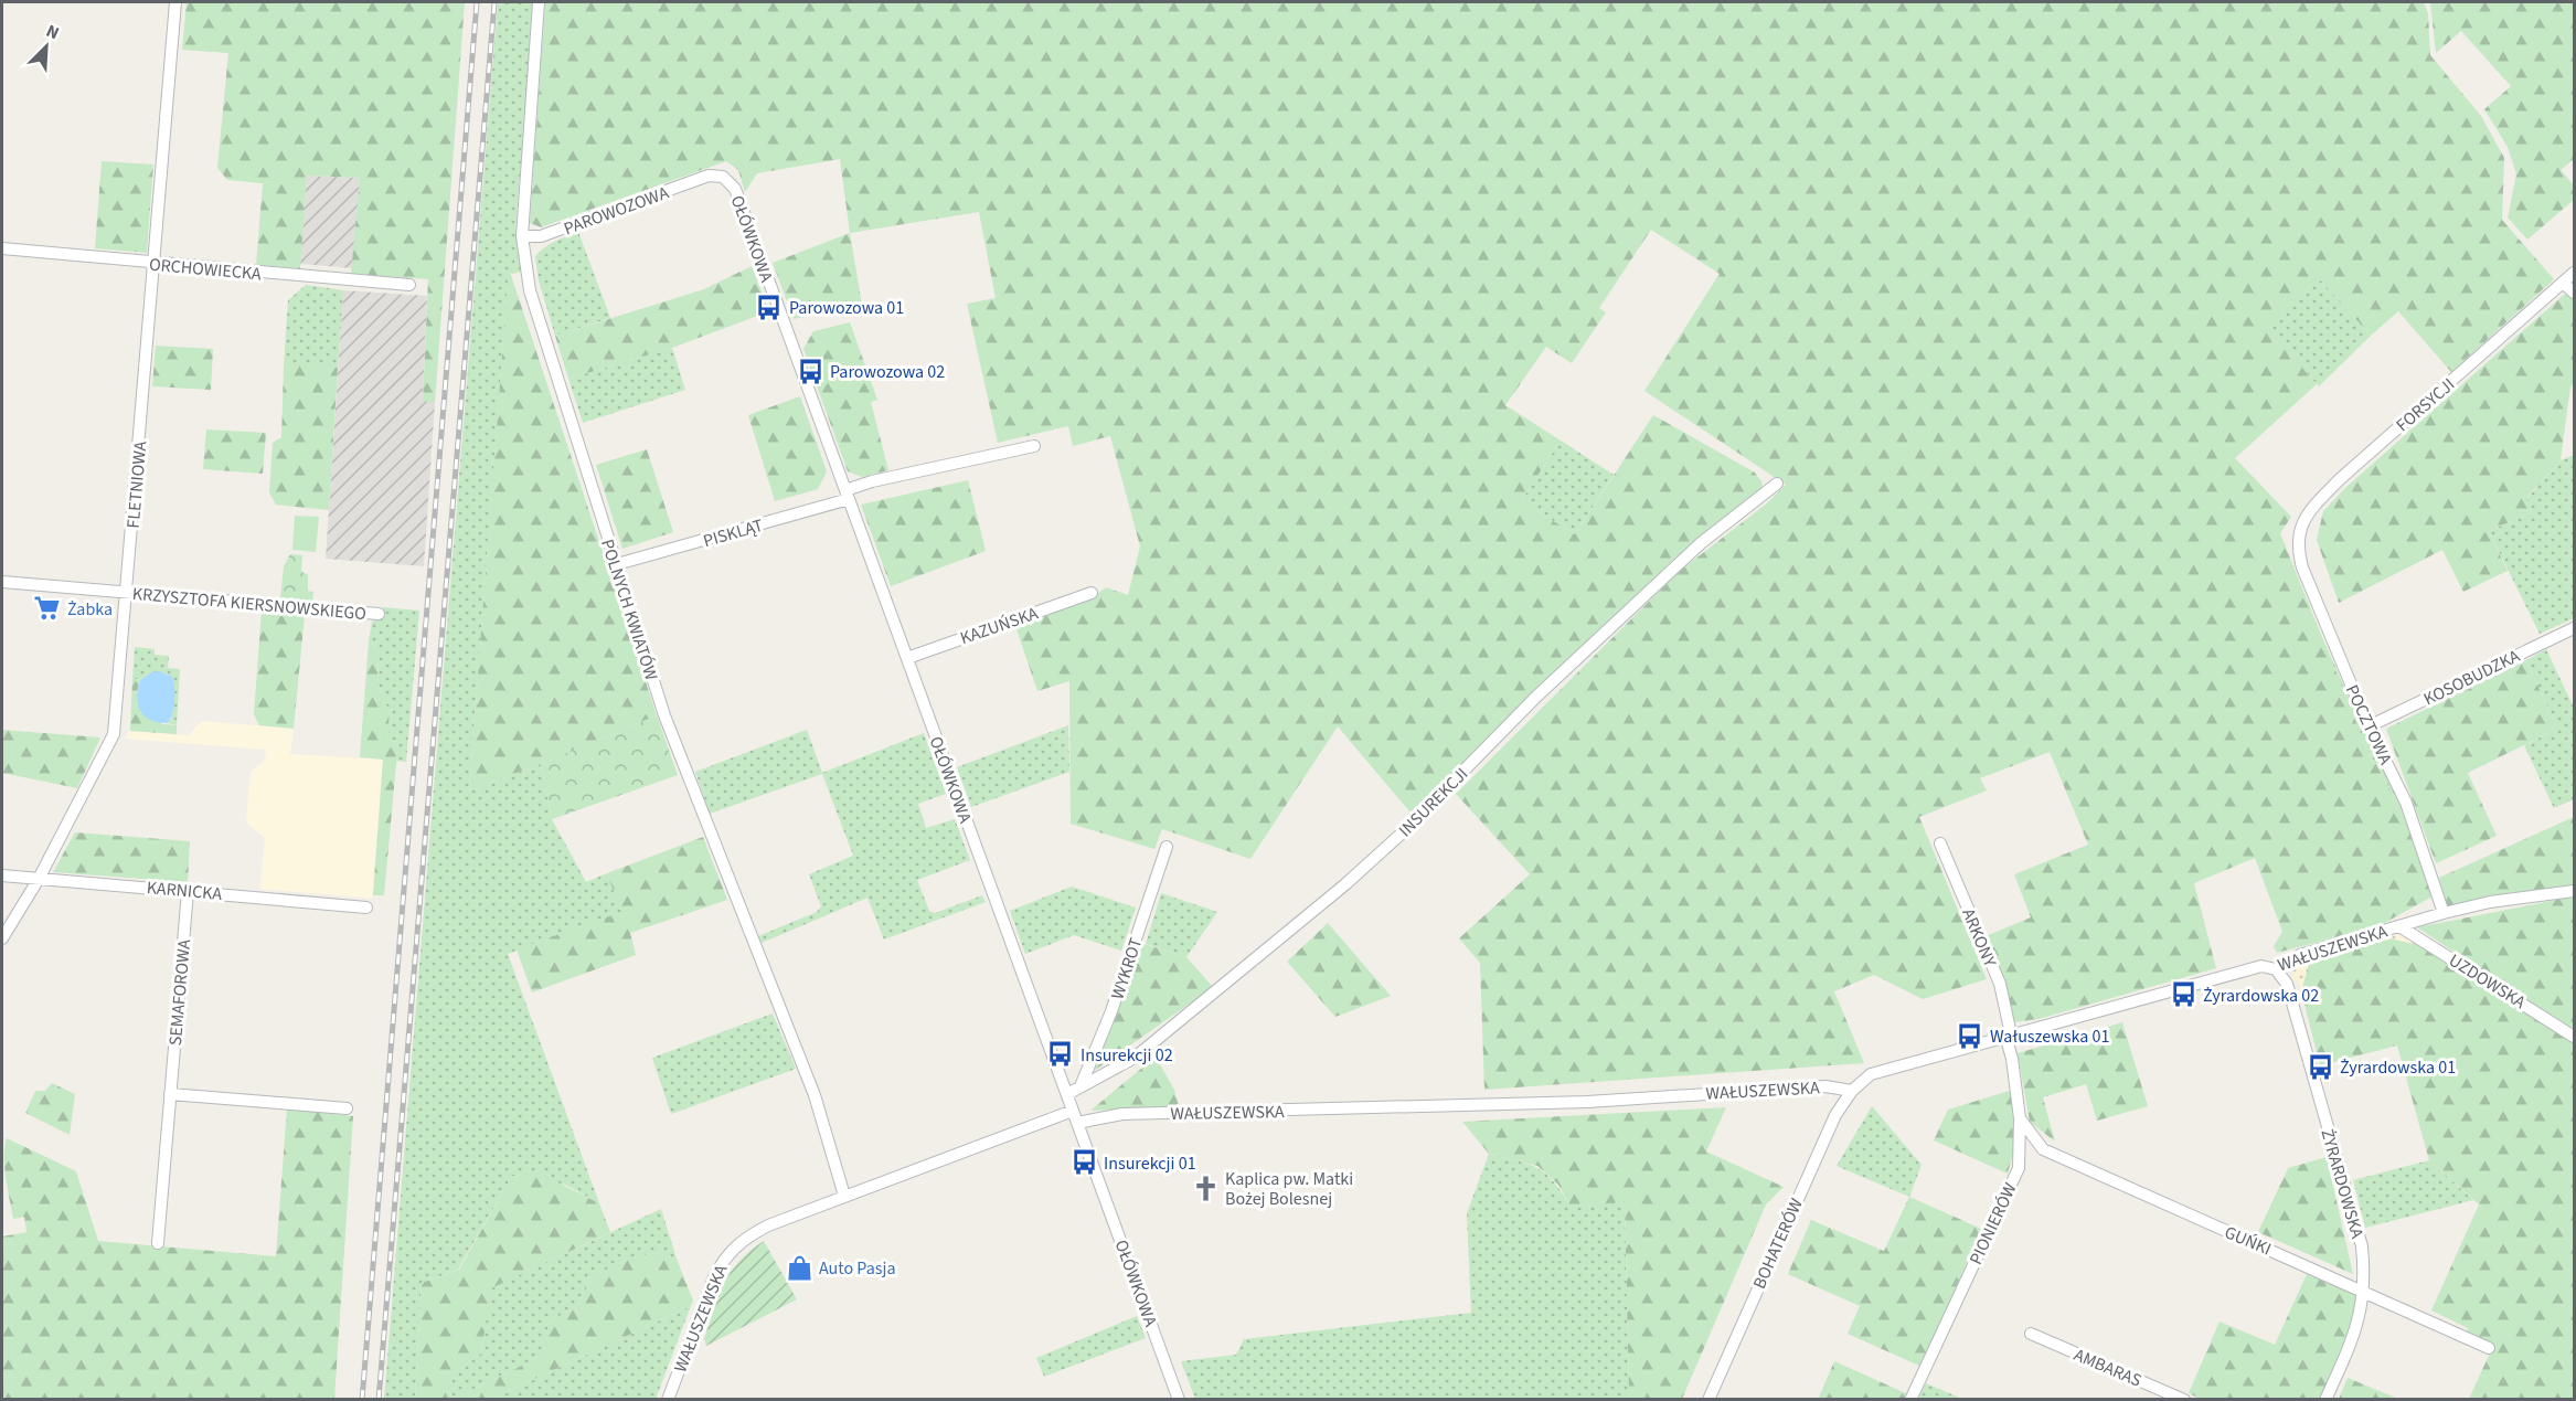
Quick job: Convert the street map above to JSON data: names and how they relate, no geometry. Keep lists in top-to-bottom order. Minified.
{"streets":{"street":["PAROWOZOWA","OŁÓWKOWA","ORCHOWIECKA","FORSYCJI","FLETNIOWA","PISKLĄT","KRZYSZTOFA KIERSNOWSKIEGO","POLNYCH KWIATÓW","KAZUŃSKA","KOSOBUDZKA","POCZTOWA","INSUREKCJI","KARNICKA","ARKONY","WAŁUSZEWSKA","WYKROT","UZDOWSKA","SEMAFOROWA","ŻYRARDOWSKA","PIONIERÓW","GUŃKI","BOHATERÓW","AMBARAS"]},"crossings":[["PAROWOZOWA","OŁÓWKOWA"],["PAROWOZOWA","POLNYCH KWIATÓW"],["OŁÓWKOWA","PISKLĄT"],["OŁÓWKOWA","KAZUŃSKA"],["OŁÓWKOWA","INSUREKCJI"],["OŁÓWKOWA","WAŁUSZEWSKA"],["ORCHOWIECKA","FLETNIOWA"],["FORSYCJI","POCZTOWA"],["FLETNIOWA","KRZYSZTOFA KIERSNOWSKIEGO"],["FLETNIOWA","KARNICKA"],["PISKLĄT","POLNYCH KWIATÓW"],["POLNYCH KWIATÓW","WAŁUSZEWSKA"],["KOSOBUDZKA","POCZTOWA"],["POCZTOWA","WAŁUSZEWSKA"],["INSUREKCJI","WYKROT"],["KARNICKA","SEMAFOROWA"],["ARKONY","WAŁUSZEWSKA"],["ARKONY","PIONIERÓW"],["WAŁUSZEWSKA","UZDOWSKA"],["WAŁUSZEWSKA","ŻYRARDOWSKA"],["WAŁUSZEWSKA","PIONIERÓW"],["WAŁUSZEWSKA","BOHATERÓW"],["ŻYRARDOWSKA","GUŃKI"],["PIONIERÓW","GUŃKI"]],"places":{"bus stop":["Parowozowa 01","Parowozowa 02","Żyrardowska 02","Wałuszewska 01","Insurekcji 02","Żyrardowska 01","Insurekcji 01"],"supermarket":["Żabka"],"church":["Kaplica pw. Matki Bożej Bolesnej"],"shop":["Auto Pasja"]},"north":"top right"}
